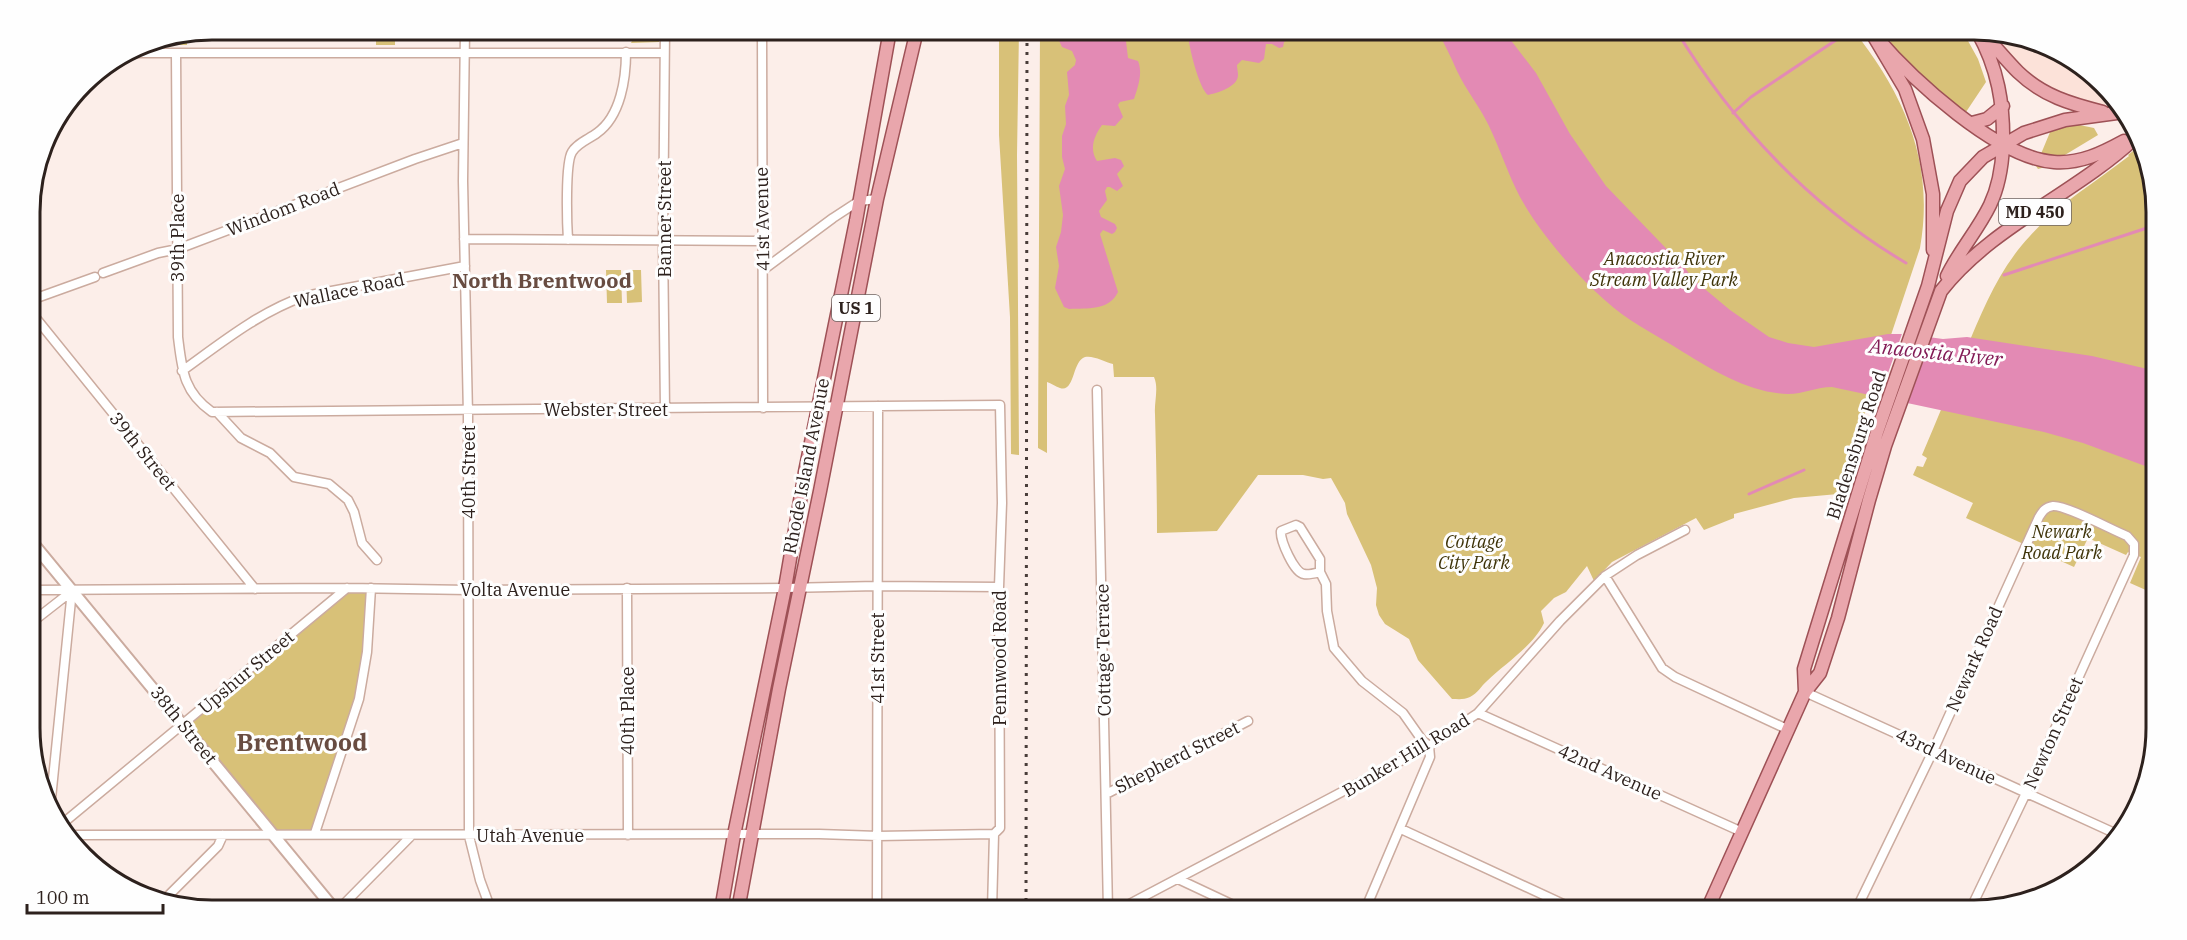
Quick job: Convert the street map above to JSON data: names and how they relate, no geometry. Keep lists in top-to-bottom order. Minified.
{"streets":{"main road":["MD 450","US 1","Bladensburg Road","Rhode Island Avenue","38th Street"],"street":["Windom Road","Banner Street","41st Avenue","39th Place","Wallace Road","Webster Street","39th Street","40th Street","Volta Avenue","Cottage Terrace","41st Street","Pennwood Road","Newark Road","Upshur Street","40th Place","Newton Street","Bunker Hill Road","43rd Avenue","Shepherd Street","42nd Avenue","Utah Avenue"]},"crossings":[["Windom Road","39th Place"],["Windom Road","40th Street"],["Banner Street","Webster Street"],["41st Avenue","Webster Street"],["39th Place","Wallace Road"],["39th Place","Webster Street"],["Wallace Road","40th Street"],["Webster Street","Rhode Island Avenue"],["Webster Street","40th Street"],["Webster Street","41st Street"],["Webster Street","Pennwood Road"],["Bladensburg Road","43rd Avenue"],["Bladensburg Road","42nd Avenue"],["39th Street","Volta Avenue"],["Rhode Island Avenue","Volta Avenue"],["Rhode Island Avenue","Utah Avenue"],["40th Street","Volta Avenue"],["40th Street","Utah Avenue"],["Volta Avenue","41st Street"],["Volta Avenue","Pennwood Road"],["Volta Avenue","Upshur Street"],["Volta Avenue","40th Place"],["Volta Avenue","38th Street"],["Cottage Terrace","Shepherd Street"],["41st Street","Utah Avenue"],["Pennwood Road","Utah Avenue"],["Newark Road","Newton Street"],["Newark Road","43rd Avenue"],["Upshur Street","38th Street"],["40th Place","Utah Avenue"],["38th Street","Utah Avenue"],["Newton Street","43rd Avenue"],["Bunker Hill Road","42nd Avenue"]],"districts":["North Brentwood","Brentwood"],"water":["Anacostia River"],"parks":["Anacostia River Stream Valley Park","Newark Road Park","Cottage City Park"],"scale_bar":"100 m"}
